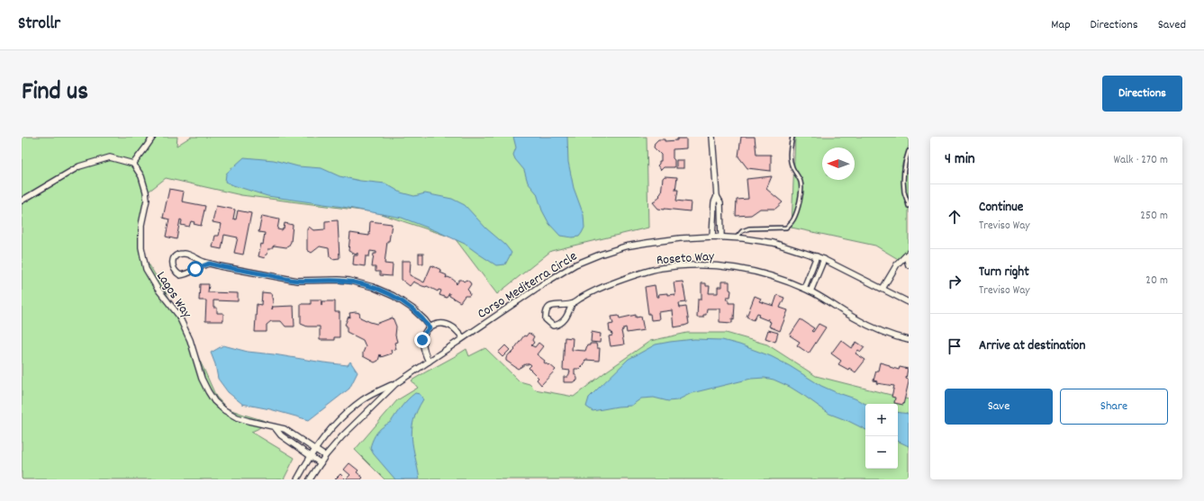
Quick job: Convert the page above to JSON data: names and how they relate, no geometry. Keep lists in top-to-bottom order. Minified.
{"streets":{"street":["Roseto Way","Corso Mediterra Circle","Lagos Way"]},"crossings":[["Corso Mediterra Circle","Lagos Way"]],"north":"left","page":{"header":"Strollr","nav":["Map","Directions","Saved"],"title":"Find us","buttons":["Directions",["Save","Share"]],"heading":["4 min","Walk · 270 m"],"list":[["Continue","Treviso Way","250 m"],["Turn right","Treviso Way","20 m"],"Arrive at destination"],"map_buttons":["+","−"]}}
